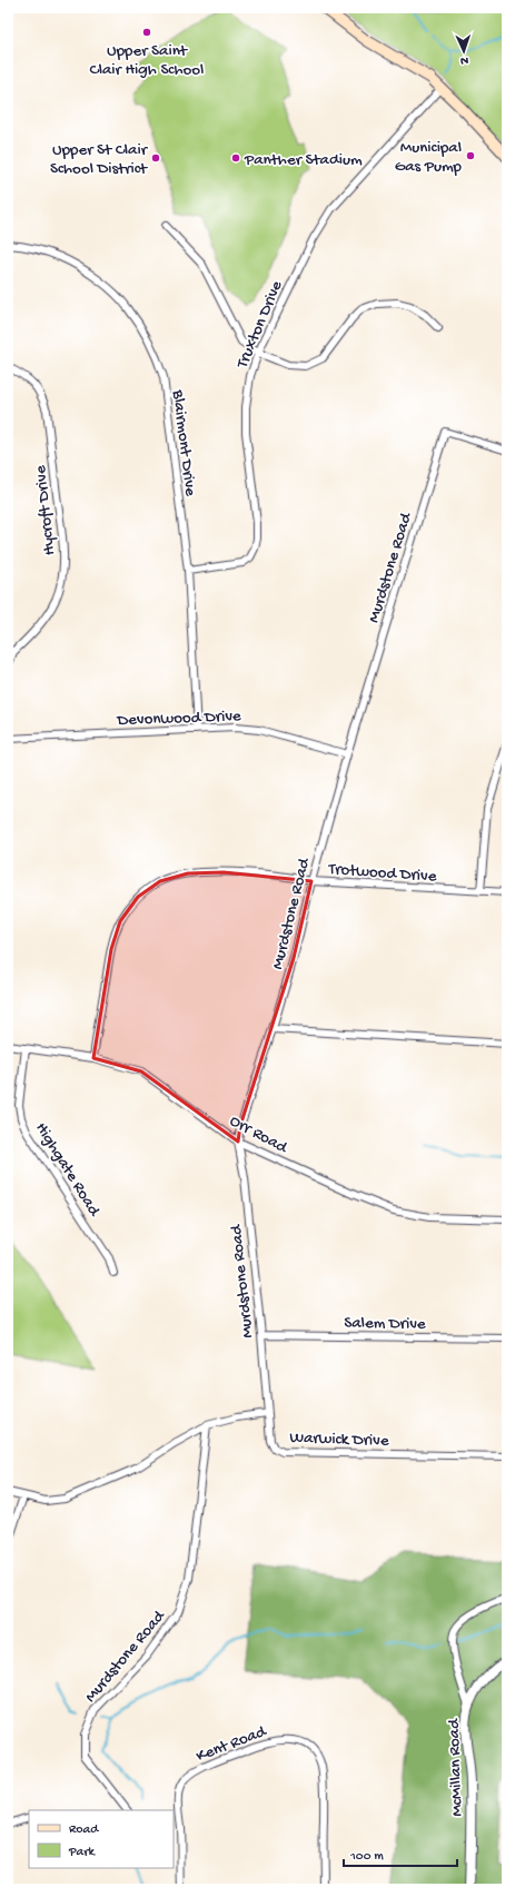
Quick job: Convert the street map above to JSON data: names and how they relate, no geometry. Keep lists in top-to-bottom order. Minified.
{"streets":{"street":["Truxton Drive","Blairmont Drive","Hycroft Drive","Murdstone Road","Devonwood Drive","Trotwood Drive","Orr Road","Highgate Road","Salem Drive","Warwick Drive","Kent Road","McMillan Road"]},"crossings":[["Truxton Drive","Blairmont Drive"],["Blairmont Drive","Devonwood Drive"],["Murdstone Road","Devonwood Drive"],["Murdstone Road","Trotwood Drive"],["Murdstone Road","Orr Road"],["Murdstone Road","Salem Drive"],["Murdstone Road","Warwick Drive"],["Trotwood Drive","Orr Road"],["Orr Road","Highgate Road"]],"places":["Upper Saint Clair High School","Municipal Gas Pump","Upper St Clair School District","Panther Stadium"],"legend":["Road","Park"],"scale_bar":"100 m","north":"bottom"}
